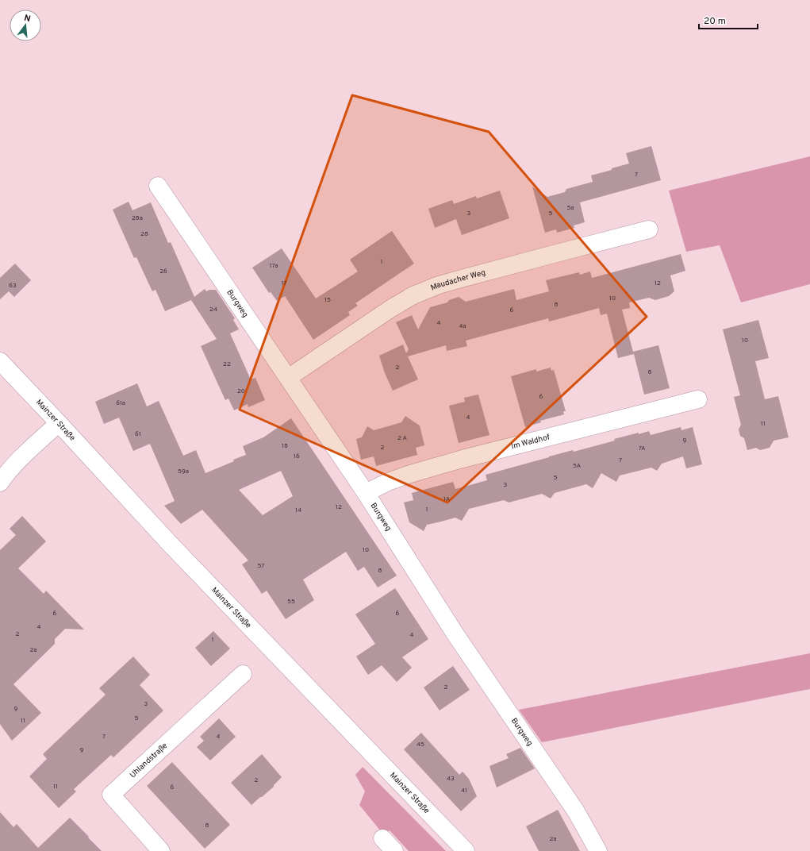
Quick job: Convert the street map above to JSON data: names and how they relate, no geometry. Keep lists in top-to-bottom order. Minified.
{"streets":{"street":["Maudacher Weg","Burgweg","Mainzer Straße","Im Waldhof","Uhlandstraße"]},"crossings":[["Maudacher Weg","Burgweg"],["Burgweg","Im Waldhof"]],"house_numbers":["7","5a","3","5","28a","28","1","17a","26","17","12","63","10","15","8","24","6","4","4a","10","22","2","8","20","6","61a","4","11","61","2 A","9","18","2","7A","16","7","5A","59a","5","3","1A","12","1","14","10","57","8","55","6","6","4","2","4","1","2a","2","3","9","5","11","7","4","45","9","43","2","11","6","41","8","2a"],"scale_bar":"20 m","north":"top"}
